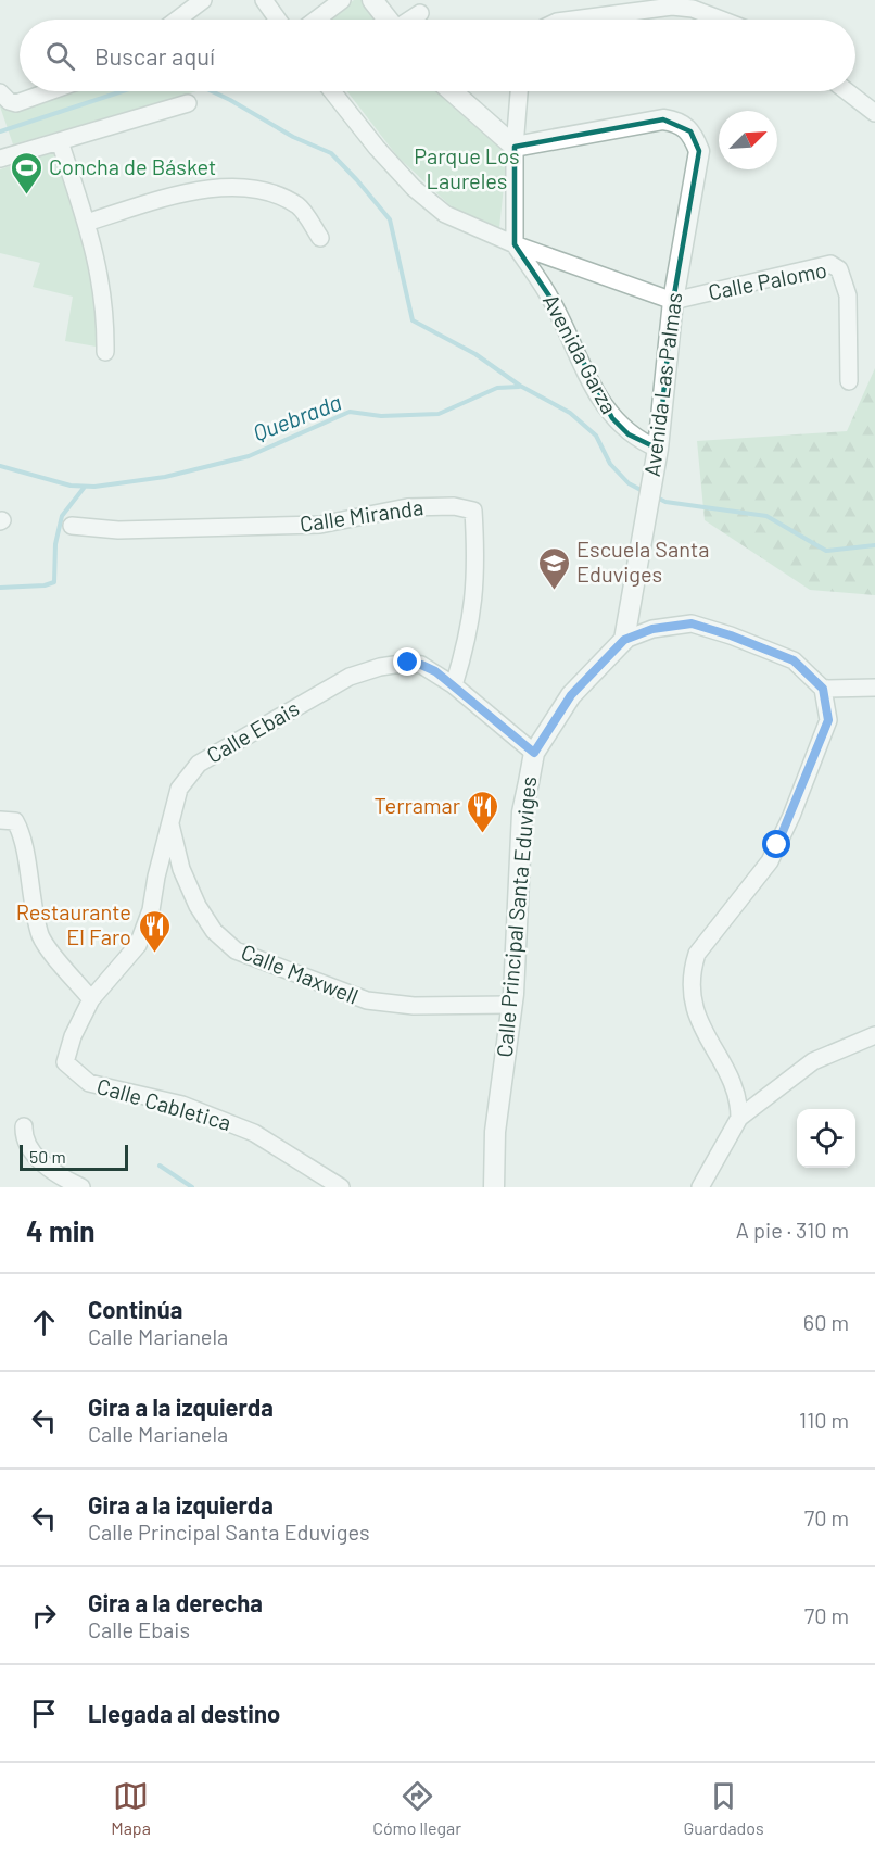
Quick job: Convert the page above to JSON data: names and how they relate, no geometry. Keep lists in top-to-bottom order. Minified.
{"streets":{"street":["Calle Palomo","Avenida Garza","Avenida Las Palmas","Calle Miranda","Calle Ebais","Calle Principal Santa Eduviges","Calle Maxwell","Calle Cabletica"]},"crossings":[["Calle Palomo","Avenida Las Palmas"],["Avenida Garza","Avenida Las Palmas"],["Avenida Las Palmas","Calle Principal Santa Eduviges"],["Calle Miranda","Calle Ebais"],["Calle Ebais","Calle Principal Santa Eduviges"],["Calle Ebais","Calle Maxwell"],["Calle Ebais","Calle Cabletica"],["Calle Principal Santa Eduviges","Calle Maxwell"]],"water":["Quebrada"],"parks":["Parque Los Laureles"],"places":{"sports":["Concha de Básket"],"school or university":["Escuela Santa Eduviges"],"restaurant":["Terramar","Restaurante El Faro"]},"scale_bar":"50 m","north":"top right","page":{"search":"Buscar aquí","scale":"50 m","heading":["4 min","A pie · 310 m"],"list":[["Continúa","Calle Marianela","60 m"],["Gira a la izquierda","Calle Marianela","110 m"],["Gira a la izquierda","Calle Principal Santa Eduviges","70 m"],["Gira a la derecha","Calle Ebais","70 m"],"Llegada al destino"],"nav":["Mapa","Cómo llegar","Guardados"]}}
